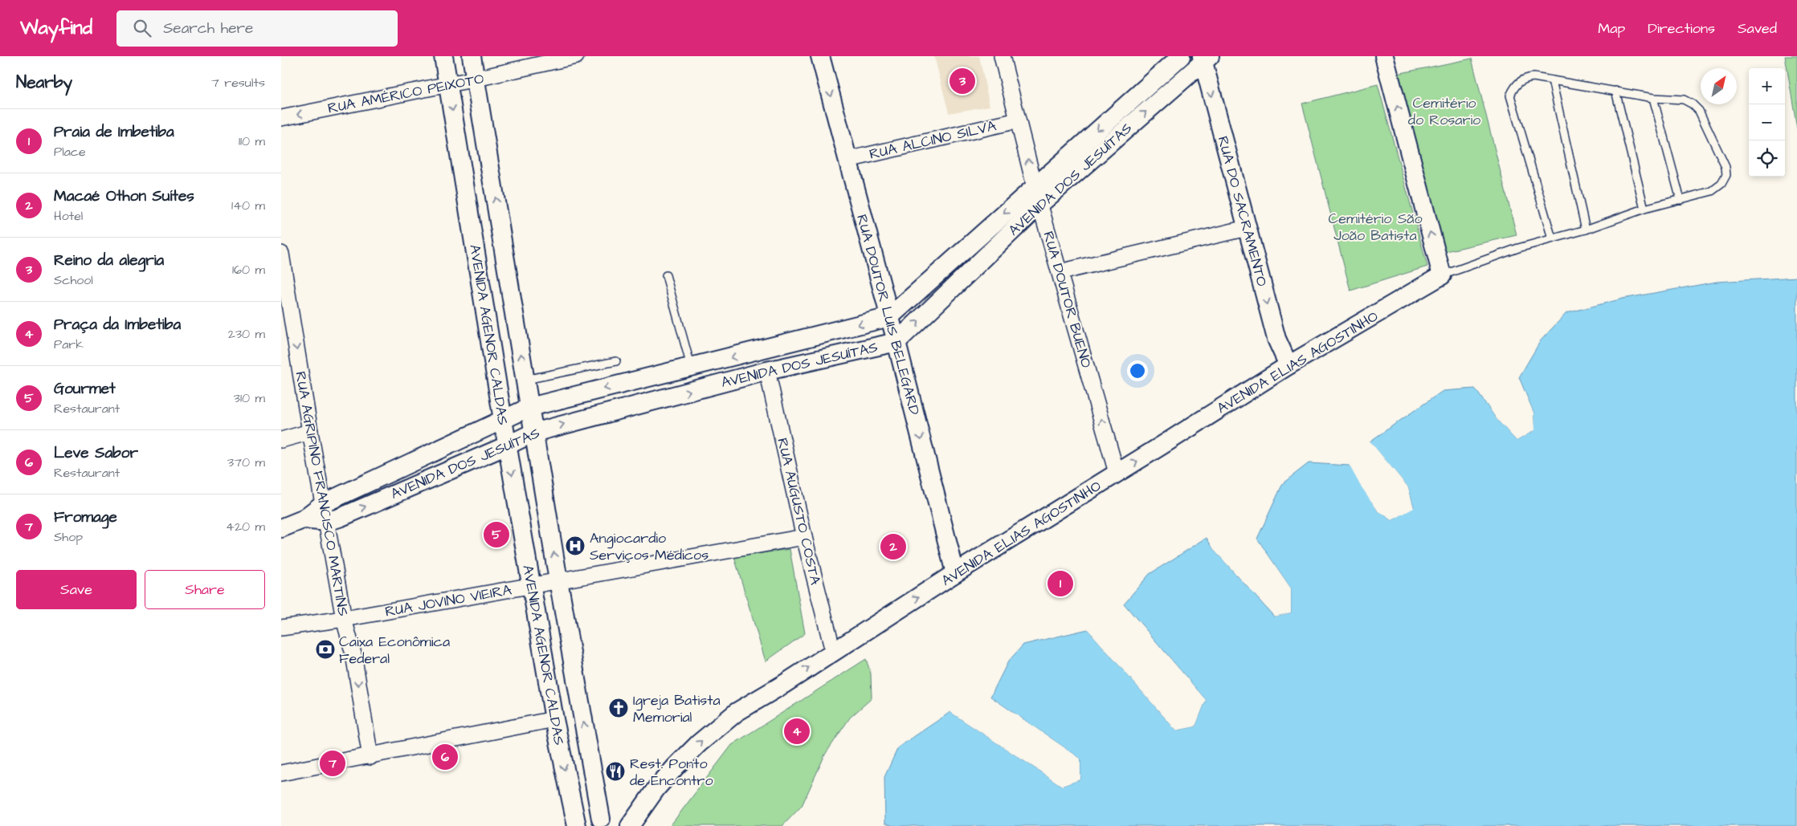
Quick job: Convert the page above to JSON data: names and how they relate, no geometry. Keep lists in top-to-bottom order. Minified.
{"streets":{"street":["RUA AMÉRICO PEIXOTO","RUA ALCINO SILVA","AVENIDA DOS JESUÍTAS","RUA DO SACRAMENTO","RUA DOUTOR BUENO","RUA DOUTOR LUIS BELEGARD","AVENIDA AGENOR CALDAS","AVENIDA ELIAS AGOSTINHO","RUA AGRIPINO FRANCISCO MARTINS","RUA AUGUSTO COSTA","RUA JOVINO VIEIRA"]},"crossings":[["RUA AMÉRICO PEIXOTO","AVENIDA AGENOR CALDAS"],["RUA ALCINO SILVA","RUA DOUTOR BUENO"],["RUA ALCINO SILVA","RUA DOUTOR LUIS BELEGARD"],["AVENIDA DOS JESUÍTAS","RUA DO SACRAMENTO"],["AVENIDA DOS JESUÍTAS","RUA DOUTOR BUENO"],["AVENIDA DOS JESUÍTAS","RUA DOUTOR LUIS BELEGARD"],["AVENIDA DOS JESUÍTAS","AVENIDA AGENOR CALDAS"],["AVENIDA DOS JESUÍTAS","RUA AGRIPINO FRANCISCO MARTINS"],["AVENIDA DOS JESUÍTAS","RUA AUGUSTO COSTA"],["RUA DO SACRAMENTO","AVENIDA ELIAS AGOSTINHO"],["RUA DOUTOR BUENO","AVENIDA ELIAS AGOSTINHO"],["RUA DOUTOR LUIS BELEGARD","AVENIDA ELIAS AGOSTINHO"],["AVENIDA AGENOR CALDAS","RUA JOVINO VIEIRA"],["AVENIDA ELIAS AGOSTINHO","RUA AUGUSTO COSTA"],["RUA AGRIPINO FRANCISCO MARTINS","RUA JOVINO VIEIRA"],["RUA AUGUSTO COSTA","RUA JOVINO VIEIRA"]],"one_way":["RUA AMÉRICO PEIXOTO","RUA DO SACRAMENTO","RUA DOUTOR BUENO","RUA DOUTOR LUIS BELEGARD","AVENIDA ELIAS AGOSTINHO","RUA AGRIPINO FRANCISCO MARTINS"],"parks":["Cemitério do Rosario","Cemitério São João Batista"],"places":{"hospital":["Angiocardio Serviços Médicos"],"bank":["Caixa Econômica Federal"],"church":["Igreja Batista Memorial"],"restaurant":["Rest. Ponto de Encontro"]},"north":"top right","page":{"header":"Wayfind","search":"Search here","nav":["Map","Directions","Saved"],"heading":["Nearby","7 results"],"pins":["3","5","2","1","4","6","7"],"map_buttons":["+","−"],"list":[{"mark":"1","name":"Praia de Imbetiba","note":"Place","value":"110 m"},{"mark":"2","name":"Macaé Othon Suítes","note":"Hotel","value":"140 m"},{"mark":"3","name":"Reino da alegria","note":"School","value":"160 m"},{"mark":"4","name":"Praça da Imbetiba","note":"Park","value":"230 m"},{"mark":"5","name":"Gourmet","note":"Restaurant","value":"310 m"},{"mark":"6","name":"Leve Sabor","note":"Restaurant","value":"370 m"},{"mark":"7","name":"Fromage","note":"Shop","value":"420 m"}],"buttons":["Save","Share"]}}
